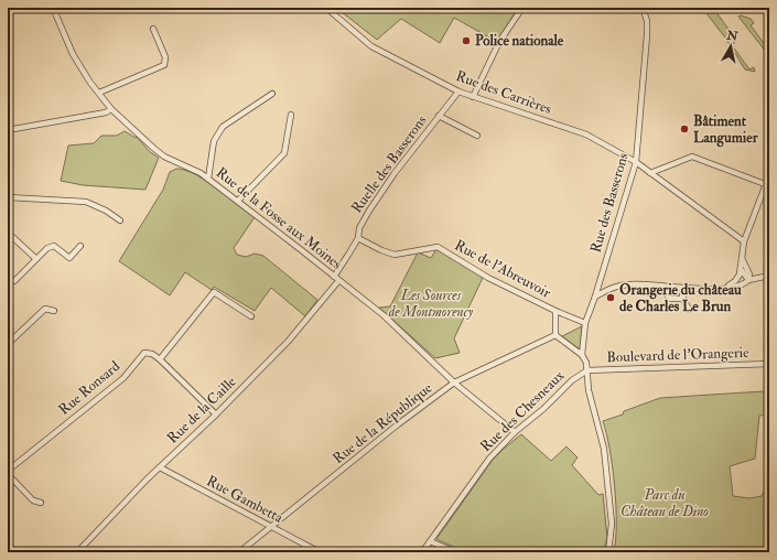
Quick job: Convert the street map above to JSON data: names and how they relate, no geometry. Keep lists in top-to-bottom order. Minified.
{"streets":{"street":["Rue des Carrières","Ruelle des Basserons","Rue des Basserons","Rue de la Fosse aux Moines","Rue de l'Abreuvoir","Boulevard de l'Orangerie","Rue Ronsard","Rue de la Caille","Rue des Chesneaux","Rue de la République","Rue Gambetta"]},"crossings":[["Rue des Carrières","Ruelle des Basserons"],["Rue des Carrières","Rue des Basserons"],["Ruelle des Basserons","Rue de la Fosse aux Moines"],["Ruelle des Basserons","Rue de l'Abreuvoir"],["Rue des Basserons","Rue de l'Abreuvoir"],["Rue des Basserons","Rue des Chesneaux"],["Rue de la Fosse aux Moines","Rue de la Caille"],["Rue de la Fosse aux Moines","Rue des Chesneaux"],["Rue de la Fosse aux Moines","Rue de la République"],["Boulevard de l'Orangerie","Rue des Chesneaux"],["Rue de la Caille","Rue Gambetta"],["Rue de la République","Rue Gambetta"]],"parks":["Les Sources de Montmorency","Parc du Château de Dino"],"places":["Police nationale","Bâtiment Langumier","Orangerie du château de Charles Le Brun"],"north":"top"}
